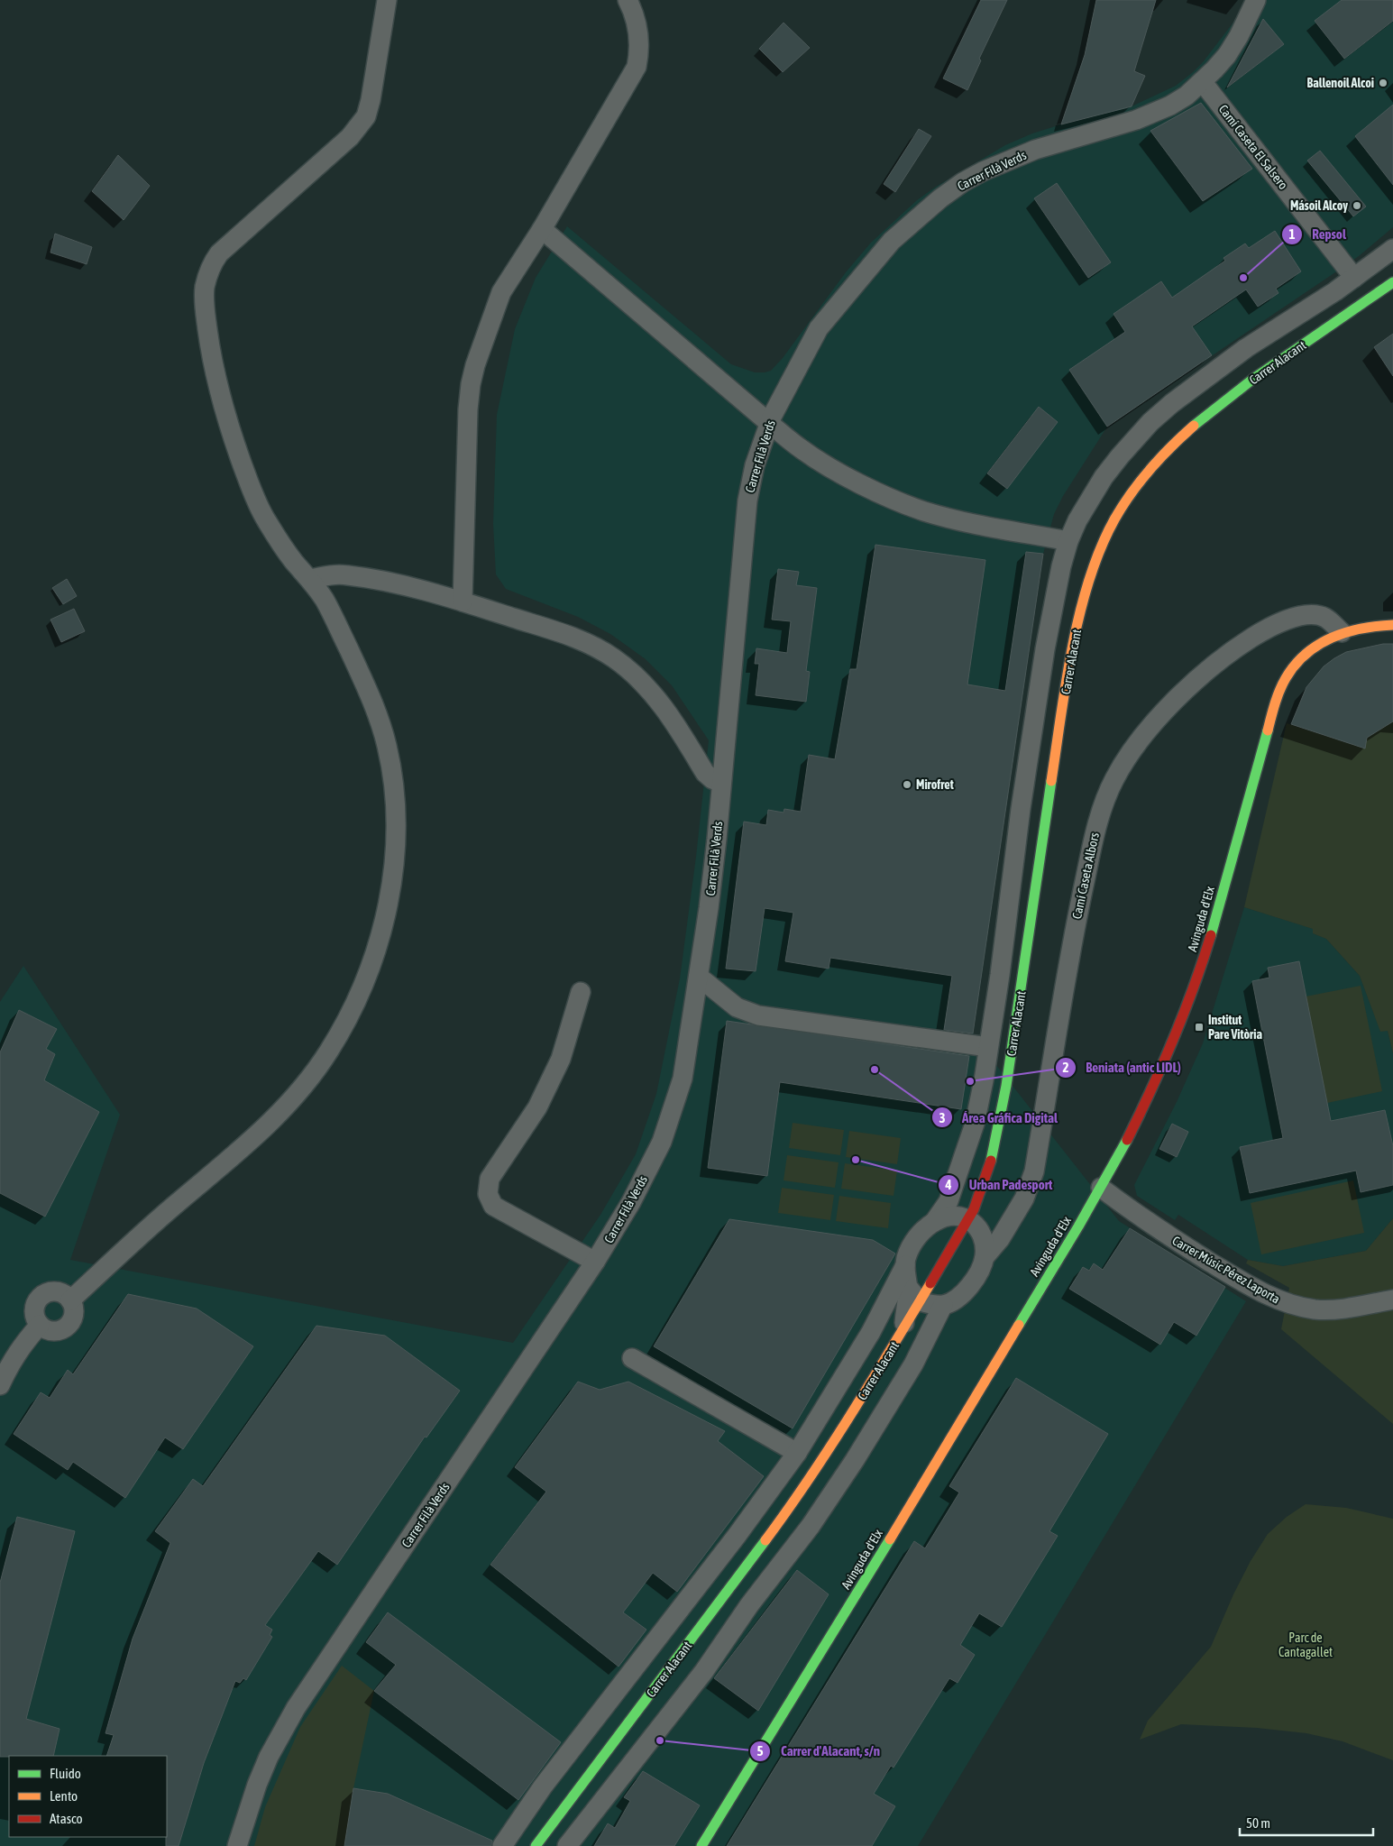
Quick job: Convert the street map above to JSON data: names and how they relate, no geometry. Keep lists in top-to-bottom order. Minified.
{"streets":{"main road":["Carrer Alacant","Avinguda d'Elx"],"street":["Camí Caseta El Salsero","Carrer Filà Verds","Camí Caseta Albors","Carrer Músic Pérez Laporta"]},"crossings":[["Camí Caseta El Salsero","Carrer Filà Verds"],["Camí Caseta El Salsero","Carrer Alacant"],["Carrer Alacant","Camí Caseta Albors"],["Camí Caseta Albors","Avinguda d'Elx"],["Avinguda d'Elx","Carrer Músic Pérez Laporta"]],"parks":["Parc de Cantagallet"],"places":{"other":["Ballenoil Alcoi","Másoil Alcoy","Repsol","Mirofret","Área Gráfica Digital","Beniata (antic LIDL)","Urban Padesport","Carrer d'Alacant, s/n"],"transit":["Institut Pare Vitòria"]},"legend":["Fluido","Lento","Atasco"],"scale_bar":"50 m"}
